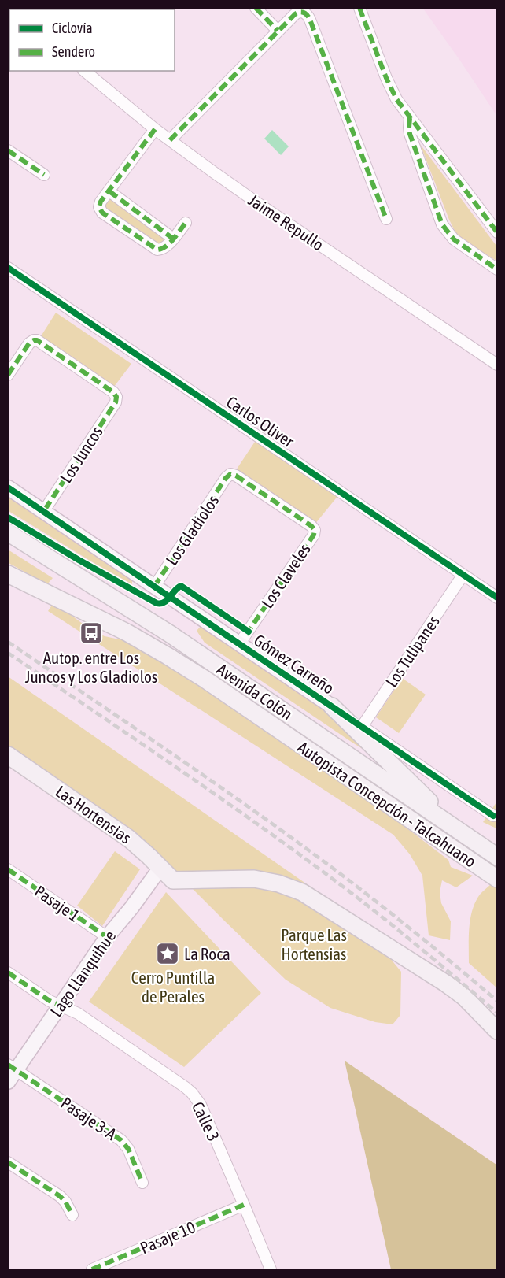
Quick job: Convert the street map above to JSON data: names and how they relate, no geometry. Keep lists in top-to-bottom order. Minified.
{"streets":{"main road":["Avenida Colón","Autopista Concepción - Talcahuano","Las Hortensias"],"street":["Jaime Repullo","Carlos Oliver","Los Juncos","Los Gladiolos","Los Claveles","Los Tulipanes","Gómez Carreño","Pasaje 1","Lago Llanquihue","Pasaje 3-A","Calle 3","Pasaje 10"]},"crossings":[["Carlos Oliver","Los Tulipanes"],["Los Juncos","Gómez Carreño"],["Los Gladiolos","Los Claveles"],["Los Gladiolos","Gómez Carreño"],["Los Claveles","Gómez Carreño"],["Los Tulipanes","Gómez Carreño"],["Las Hortensias","Lago Llanquihue"],["Pasaje 1","Lago Llanquihue"],["Lago Llanquihue","Pasaje 3-A"],["Lago Llanquihue","Calle 3"],["Calle 3","Pasaje 10"]],"parks":["Parque Las Hortensias","Cerro Puntilla de Perales"],"places":{"bus stop":["Autop. entre Los Juncos y Los Gladiolos"],"place":["La Roca"]},"legend":["Ciclovía","Sendero"]}
